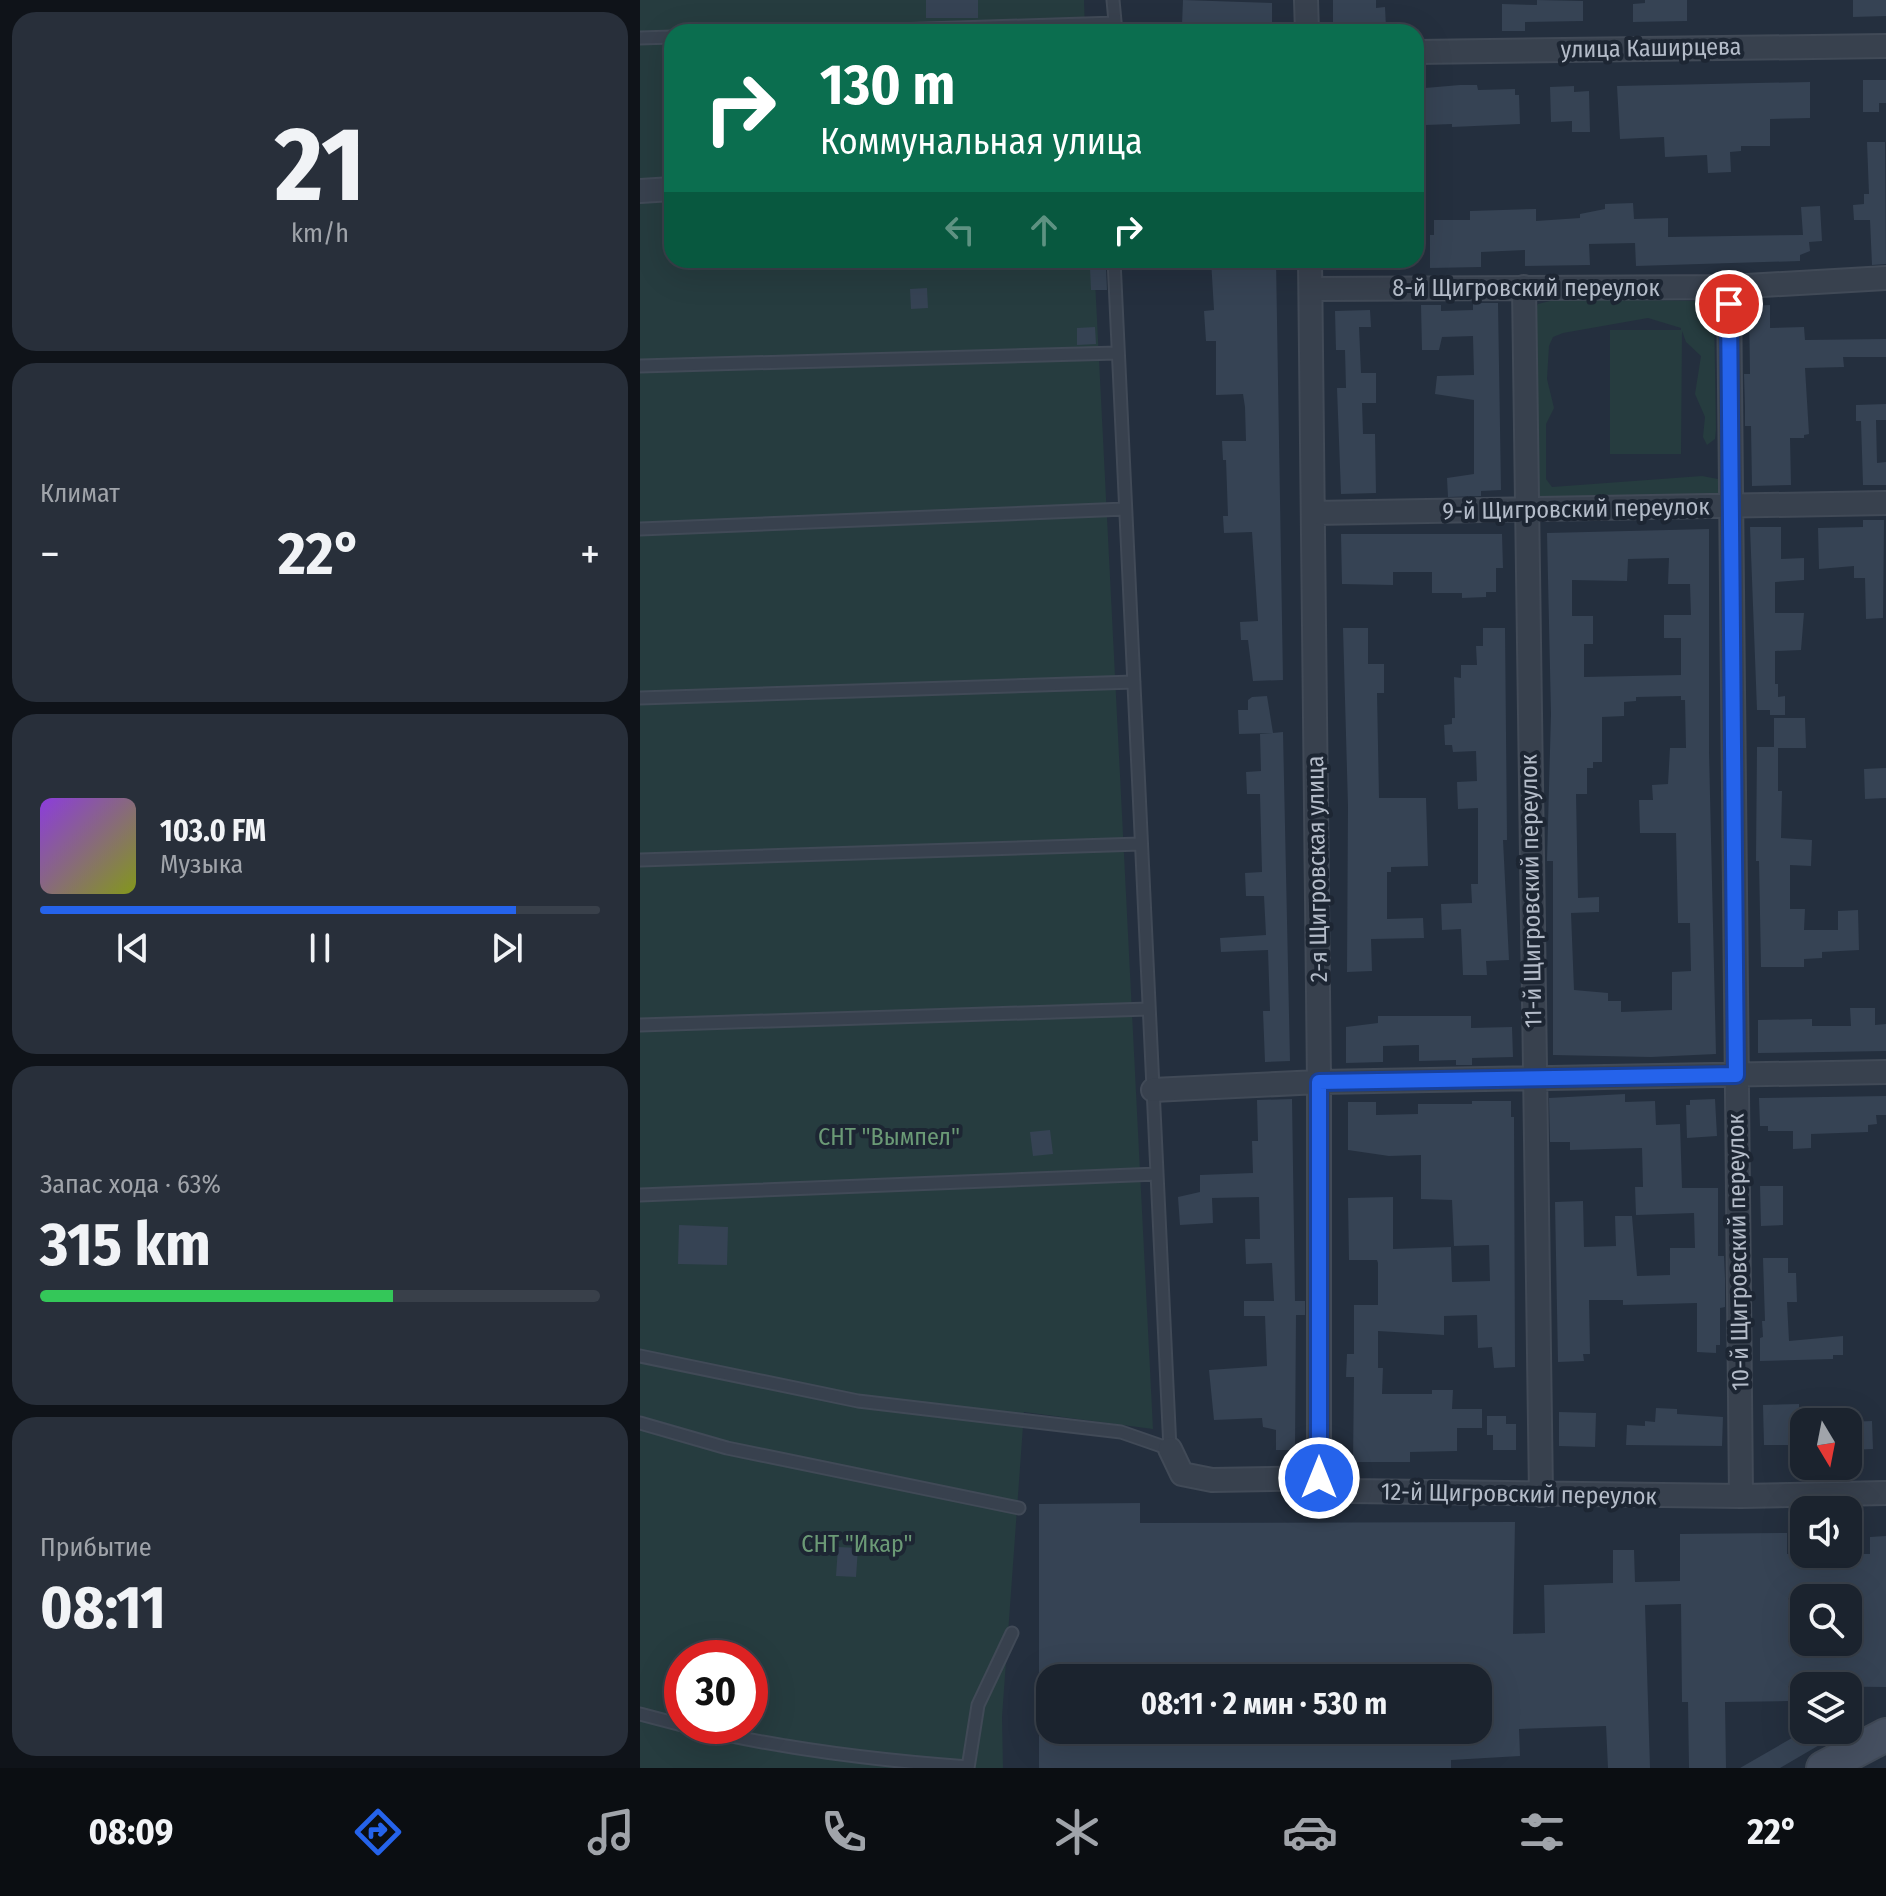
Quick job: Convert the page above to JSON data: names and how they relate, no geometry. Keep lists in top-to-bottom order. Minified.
{"streets":{"street":["улица Каширцева","8-й Щигровский переулок","9-й Щигровский переулок","2-я Щигровская улица","11-й Щигровский переулок","10-й Щигровский переулок","12-й Щигровский переулок"]},"crossings":[["8-й Щигровский переулок","2-я Щигровская улица"],["8-й Щигровский переулок","11-й Щигровский переулок"],["8-й Щигровский переулок","10-й Щигровский переулок"],["9-й Щигровский переулок","2-я Щигровская улица"],["9-й Щигровский переулок","11-й Щигровский переулок"],["9-й Щигровский переулок","10-й Щигровский переулок"],["2-я Щигровская улица","12-й Щигровский переулок"],["11-й Щигровский переулок","12-й Щигровский переулок"],["10-й Щигровский переулок","12-й Щигровский переулок"]],"parks":["СНТ \"Вымпел\"","СНТ \"Икар\""],"north":"bottom","page":{"tile":[["21","km/h"],"Климат",["Запас хода · 63%","315 km"],["Прибытие","08:11"]],"turn":["130 m","Коммунальная улица"],"heat":["−","22°","+"],"song":["103.0 FM","Музыка"],"limit":"30","trip":"08:11 · 2 мин · 530 m","tabs":["08:09","22°"]}}
